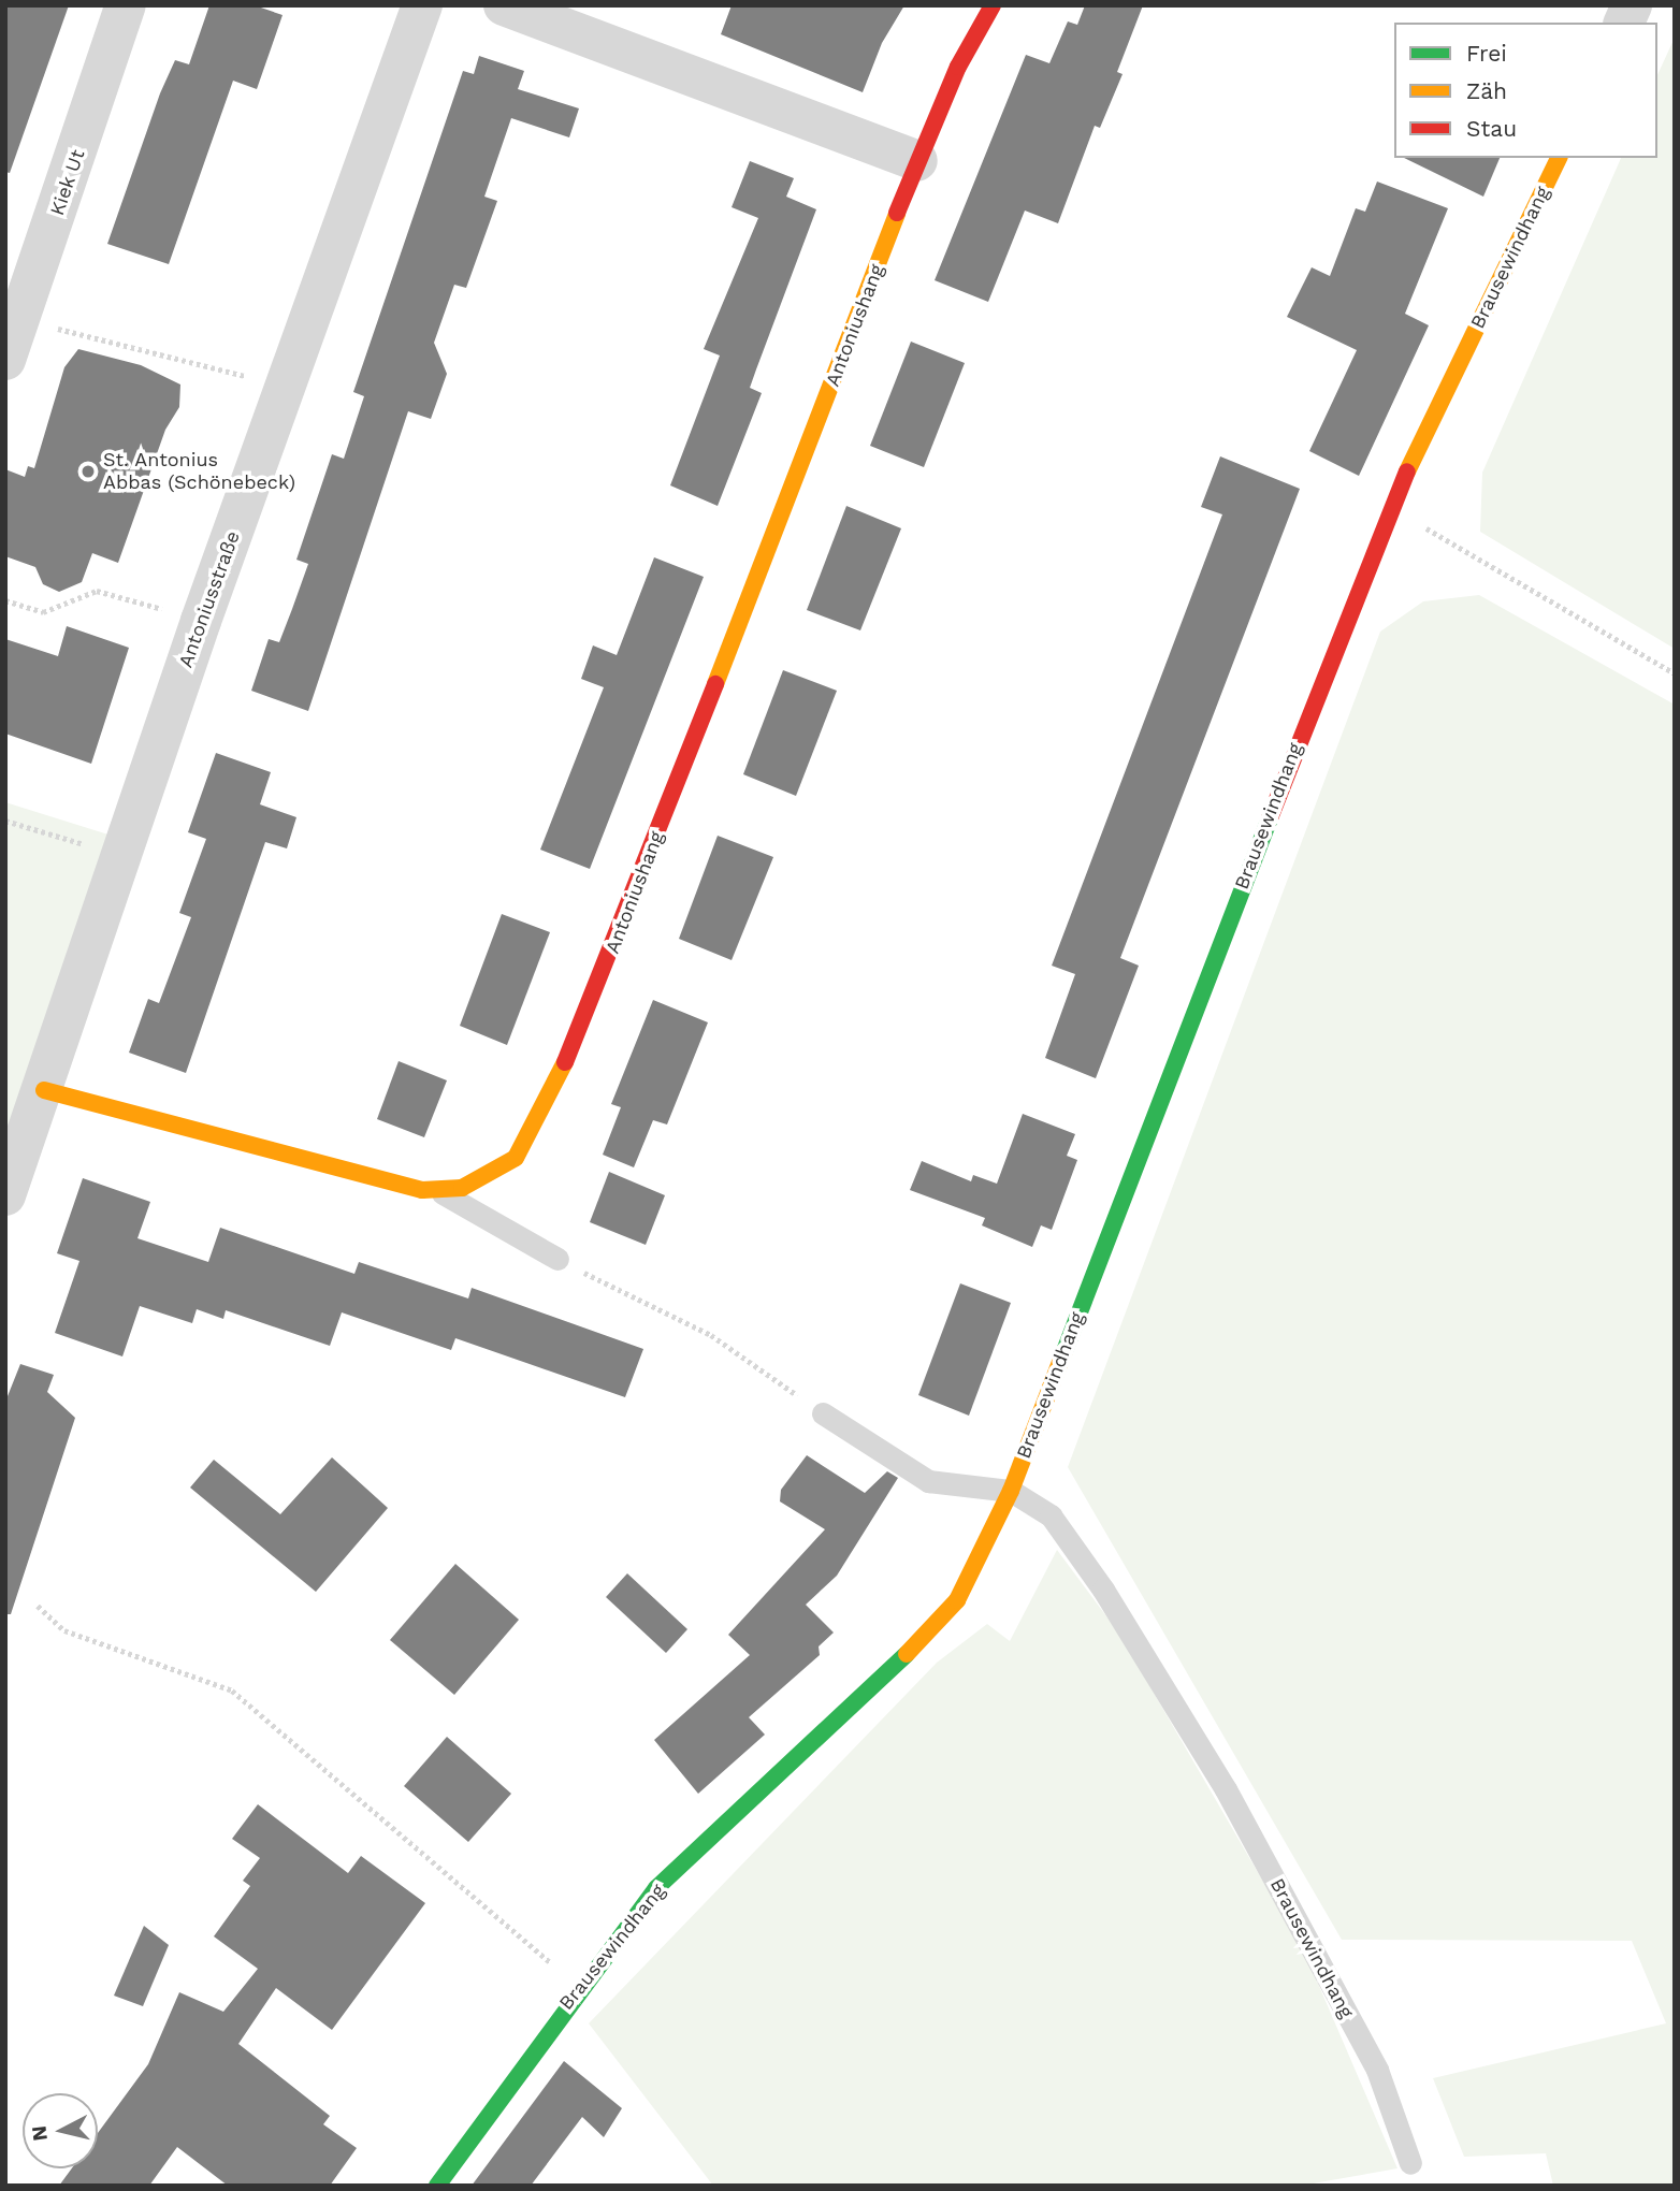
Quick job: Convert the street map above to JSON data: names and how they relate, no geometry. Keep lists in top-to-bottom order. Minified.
{"streets":{"street":["Kiek Ut","Brausewindhang","Antoniushang","Antoniusstraße"]},"crossings":[["Antoniushang","Antoniusstraße"]],"places":["St. Antonius Abbas (Schönebeck)"],"legend":["Frei","Zäh","Stau"],"north":"left"}
